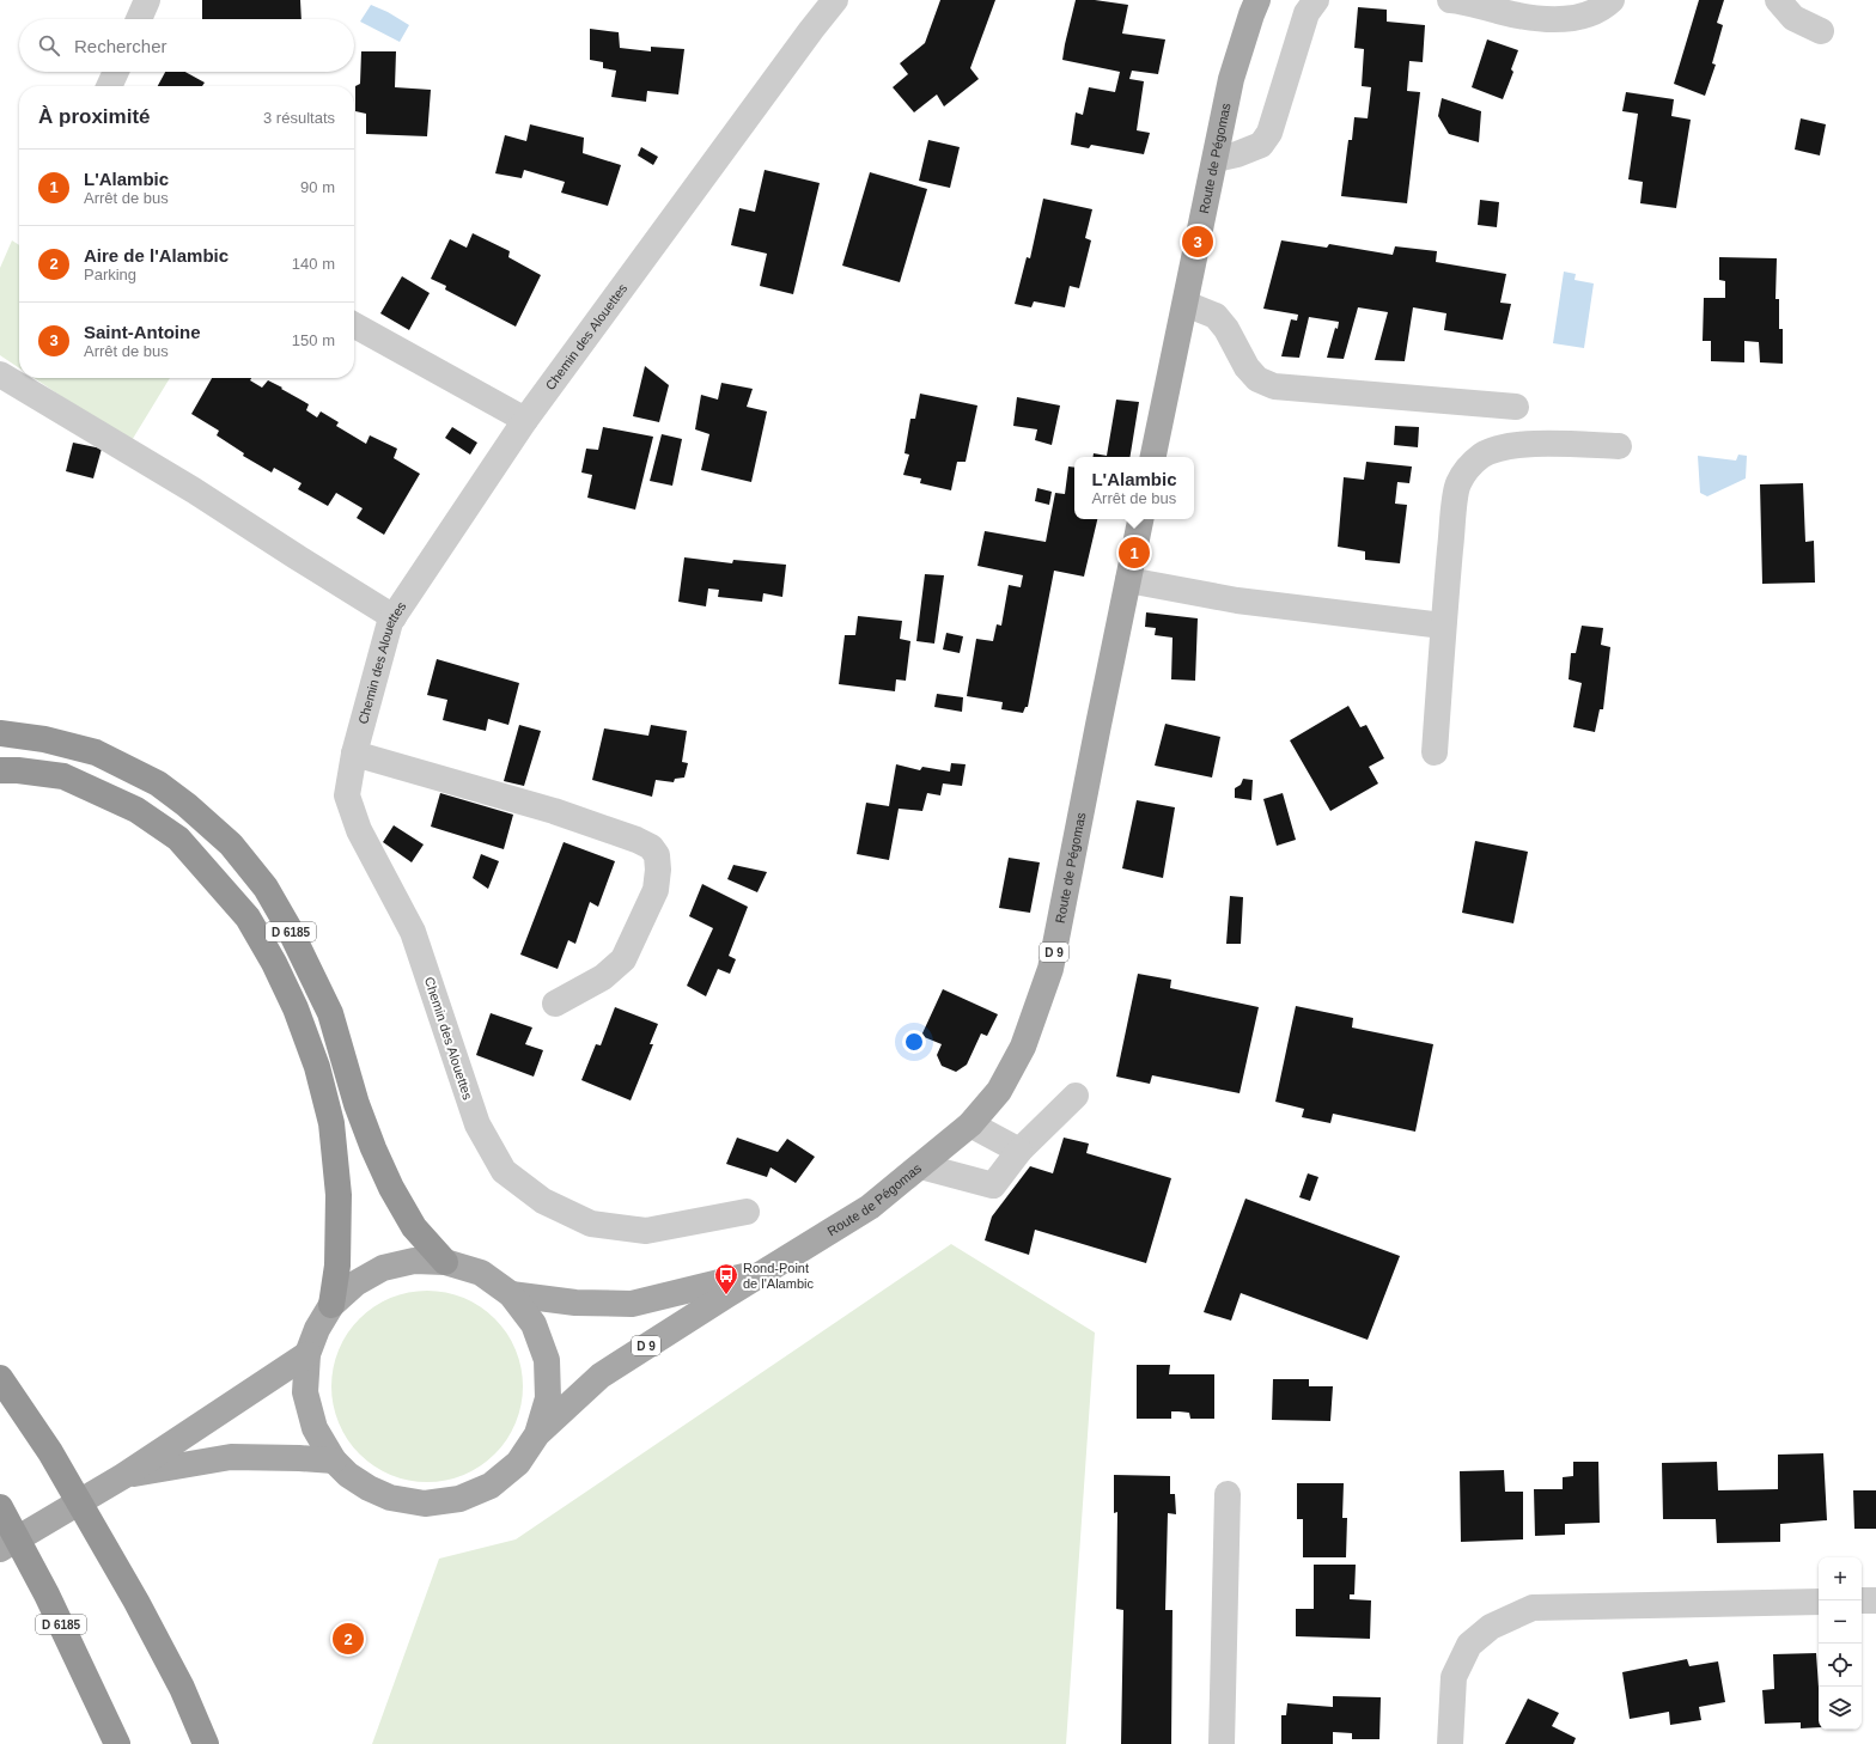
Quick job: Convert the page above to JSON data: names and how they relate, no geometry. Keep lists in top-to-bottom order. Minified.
{"streets":{"highway":["D 6185"],"main road":["Route de Pégomas","D 9"],"street":["Chemin des Alouettes"]},"crossings":[["Route de Pégomas","D 9"]],"places":{"bus stop":["Rond-Point de l'Alambic"]},"page":{"search":"Rechercher","heading":["À proximité","3 résultats"],"list":[{"mark":"1","name":"L'Alambic","note":"Arrêt de bus","value":"90 m"},{"mark":"2","name":"Aire de l'Alambic","note":"Parking","value":"140 m"},{"mark":"3","name":"Saint-Antoine","note":"Arrêt de bus","value":"150 m"}],"pins":["3","1","2"],"popup":["L'Alambic","Arrêt de bus"],"map_buttons":["+","−"]}}
